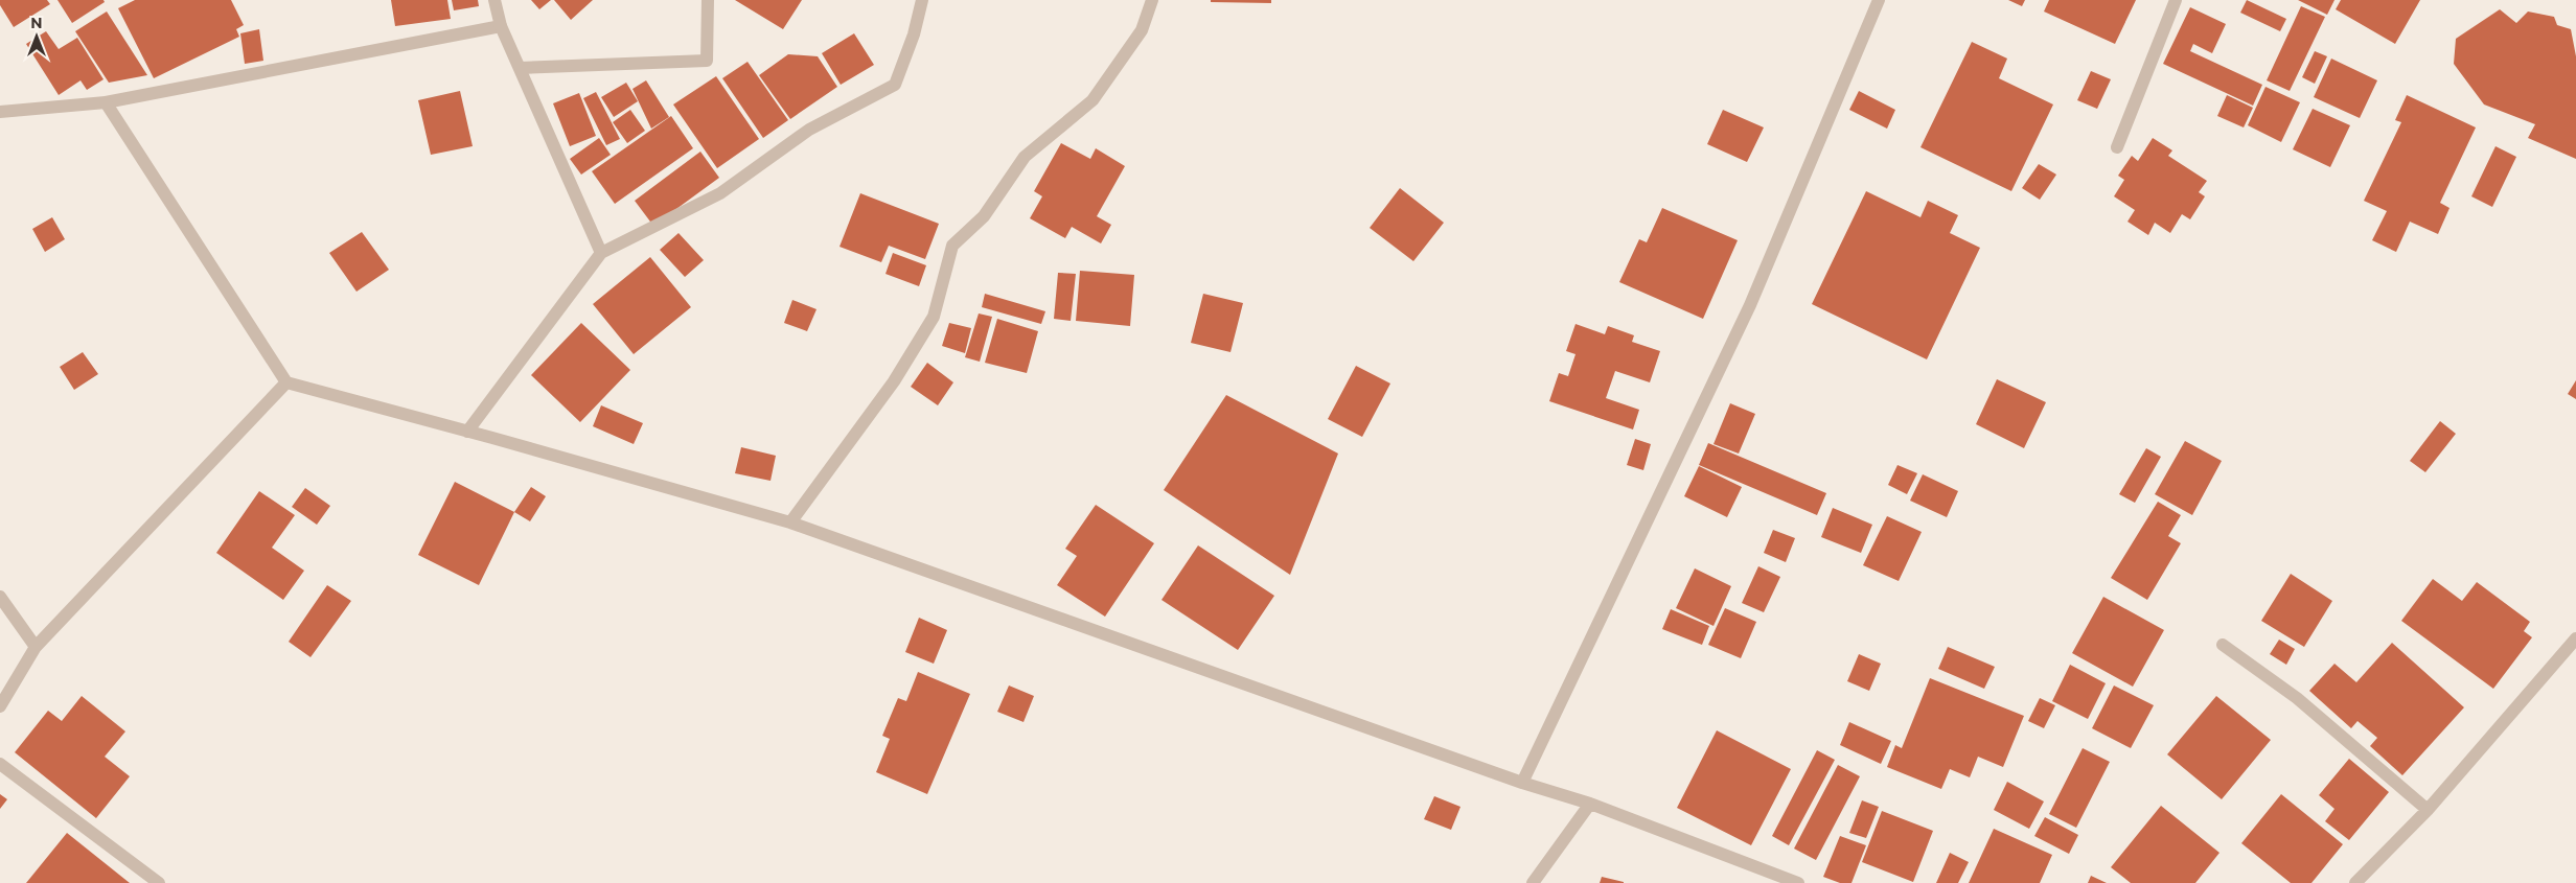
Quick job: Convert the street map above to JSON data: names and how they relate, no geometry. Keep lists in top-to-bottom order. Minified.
{"north":"top"}
